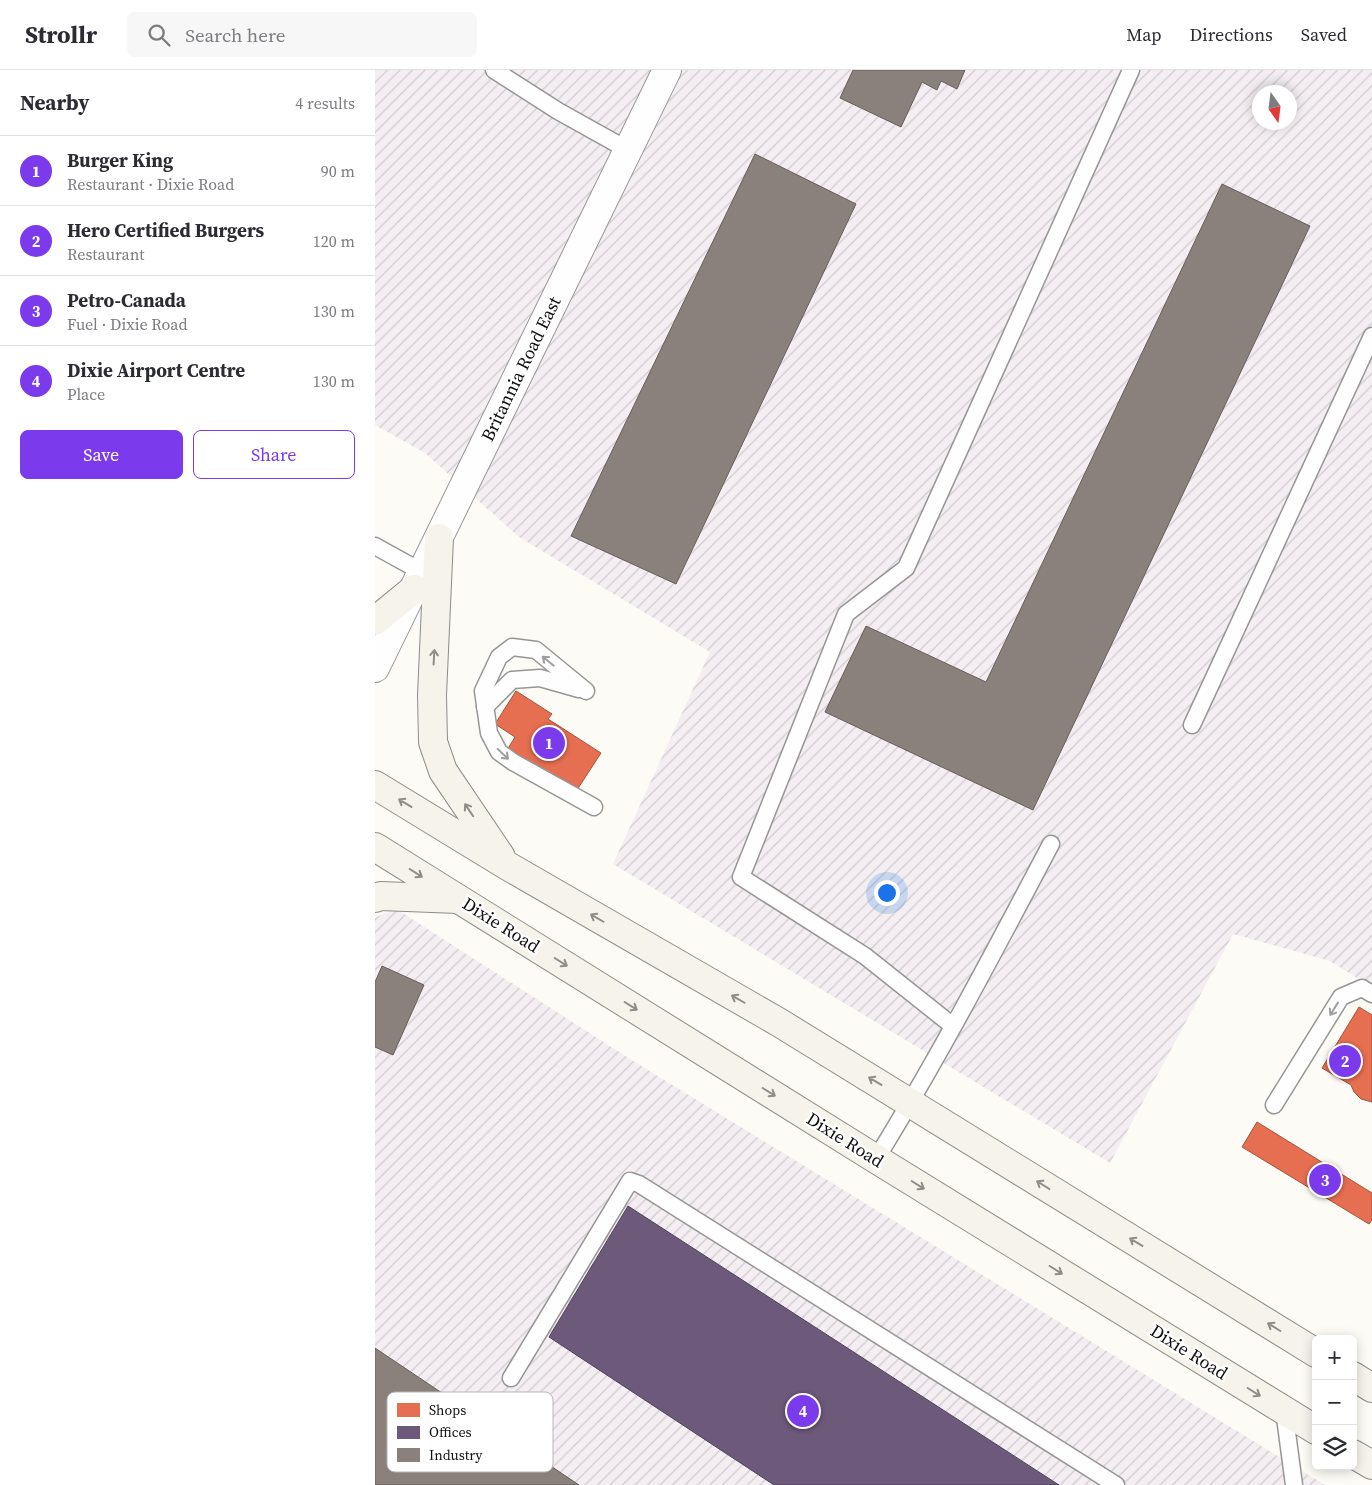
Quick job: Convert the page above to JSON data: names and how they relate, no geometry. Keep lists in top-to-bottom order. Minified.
{"streets":{"main road":["Dixie Road"],"street":["Britannia Road East"]},"legend":["Shops","Offices","Industry"],"north":"bottom","page":{"header":"Strollr","search":"Search here","nav":["Map","Directions","Saved"],"heading":["Nearby","4 results"],"list":[{"mark":"1","name":"Burger King","note":"Restaurant · Dixie Road","value":"90 m"},{"mark":"2","name":"Hero Certified Burgers","note":"Restaurant","value":"120 m"},{"mark":"3","name":"Petro-Canada","note":"Fuel · Dixie Road","value":"130 m"},{"mark":"4","name":"Dixie Airport Centre","note":"Place","value":"130 m"}],"buttons":["Save","Share"],"pins":["1","2","3","4"],"map_buttons":["+","−"]}}
